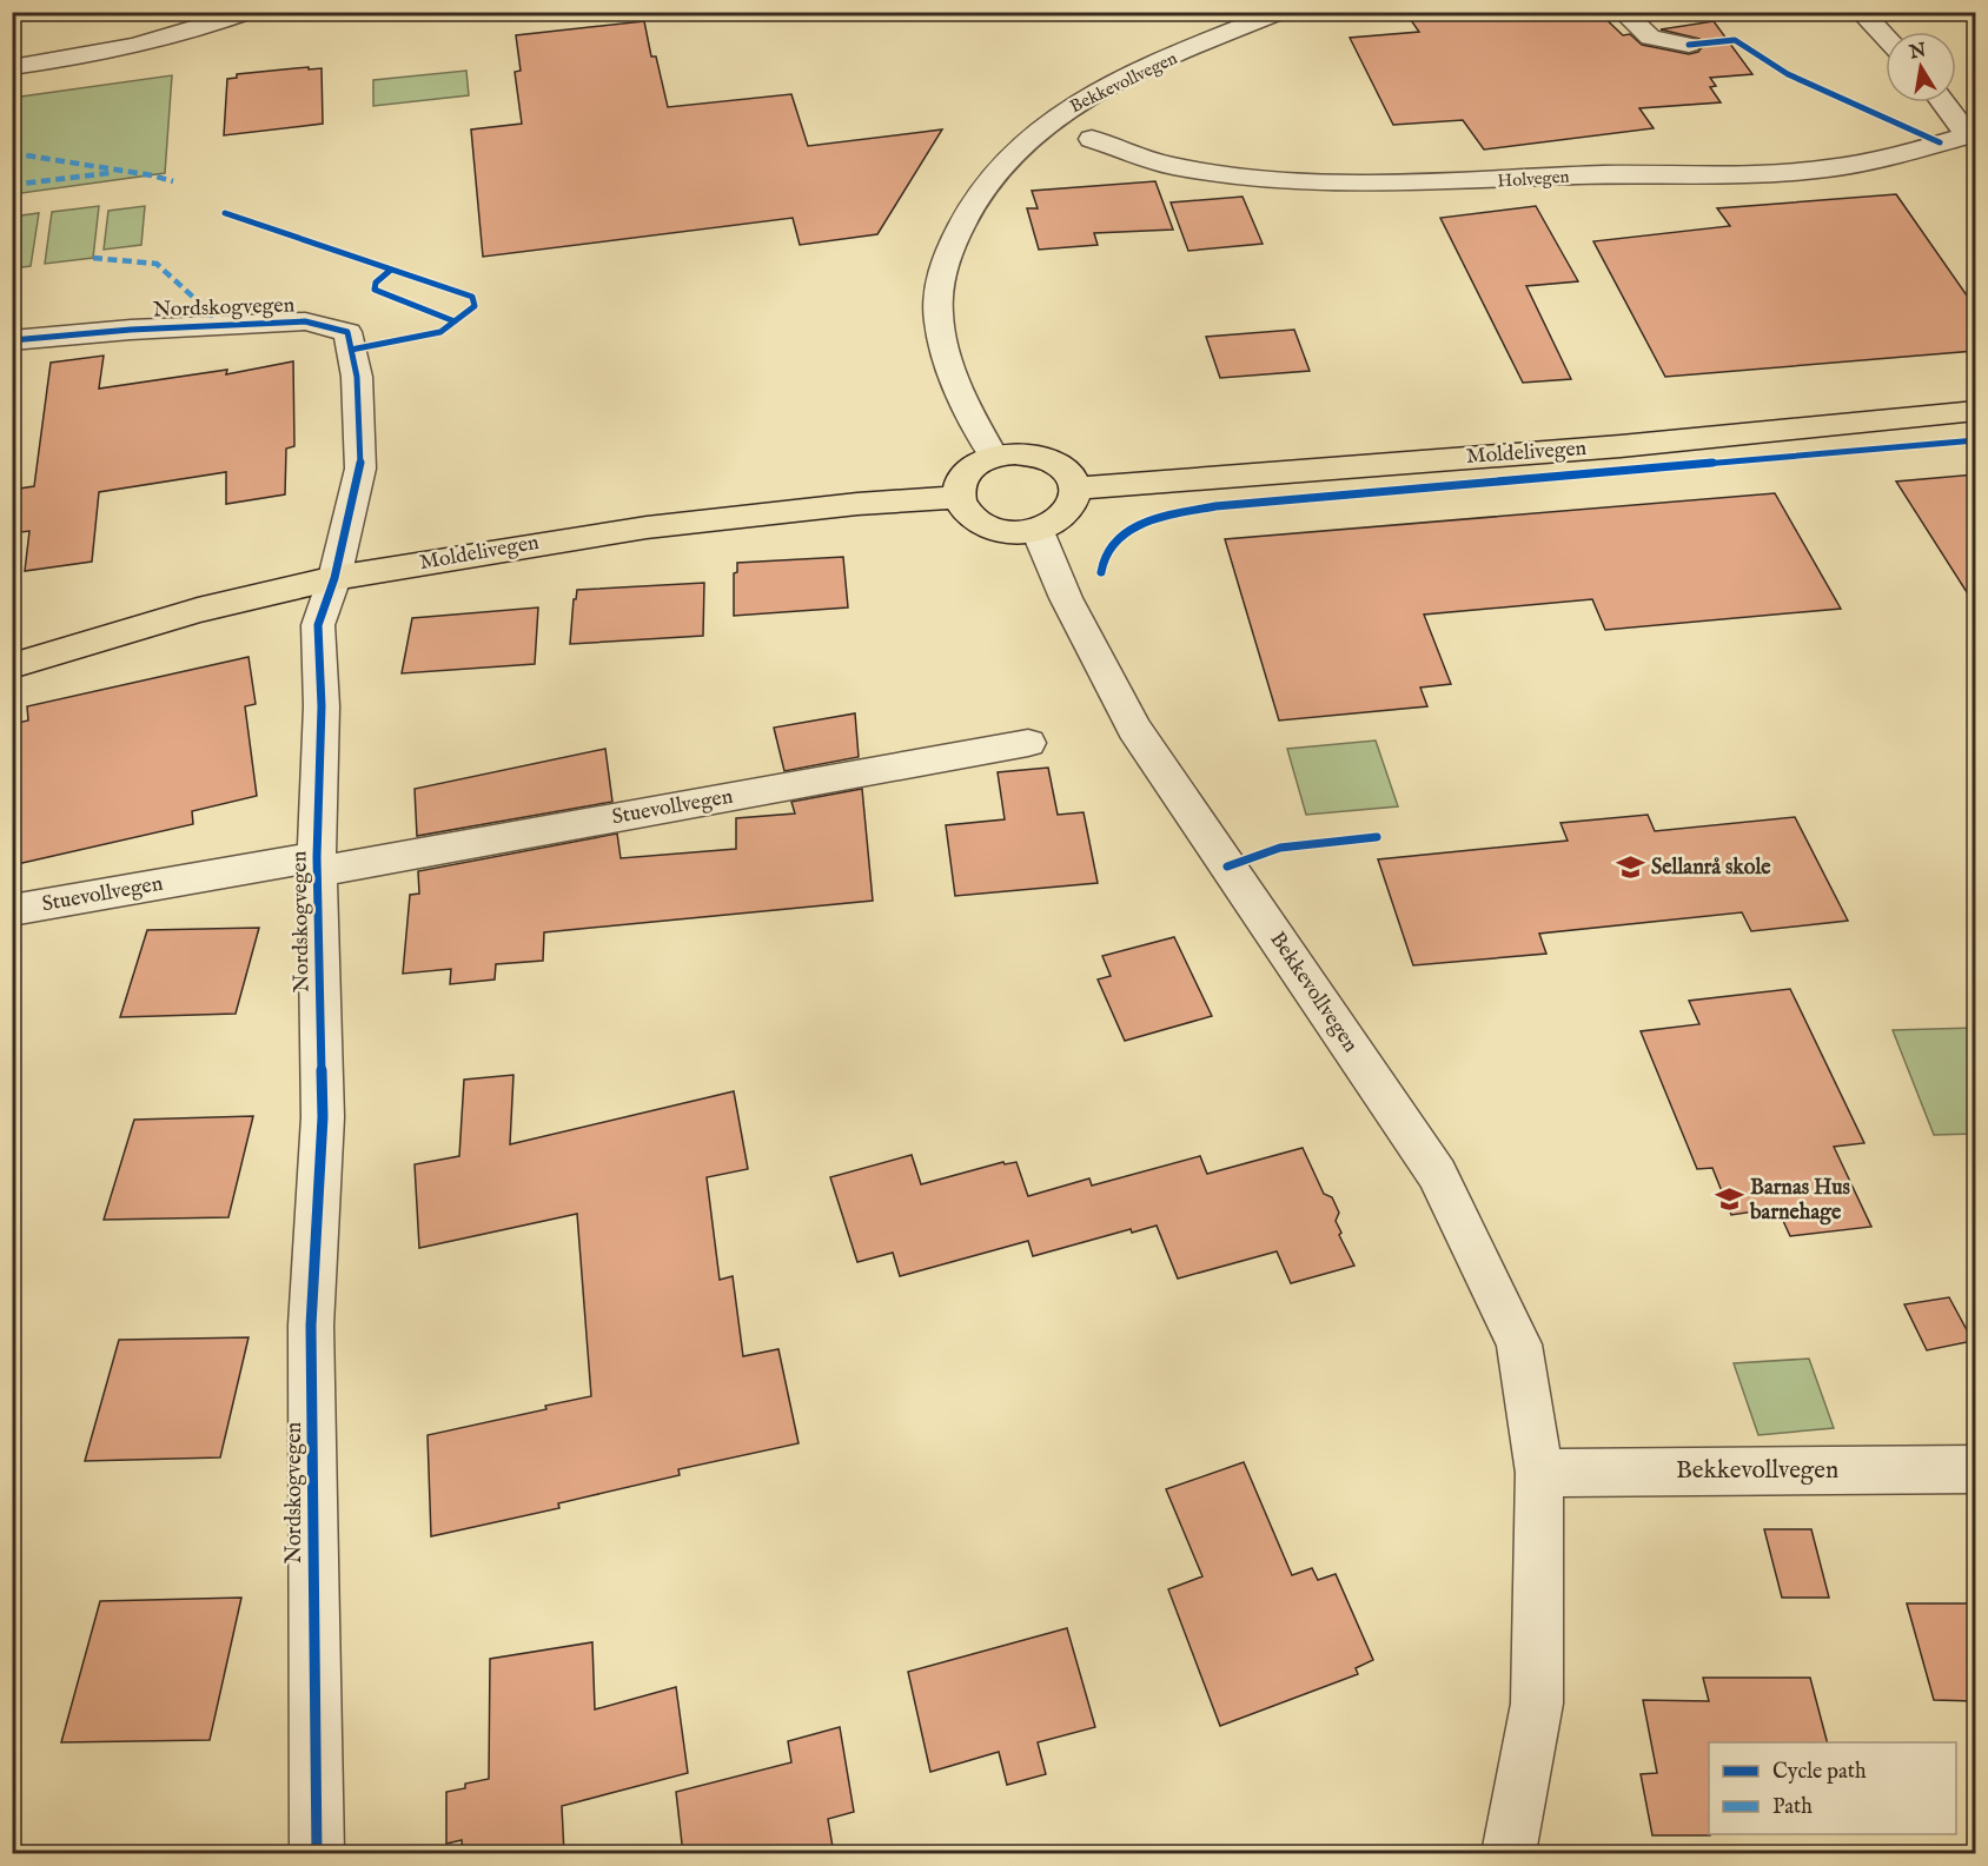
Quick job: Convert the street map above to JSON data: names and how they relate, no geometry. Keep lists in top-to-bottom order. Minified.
{"streets":{"main road":["Moldelivegen"],"street":["Bekkevollvegen","Holvegen","Nordskogvegen","Stuevollvegen"]},"crossings":[["Bekkevollvegen","Moldelivegen"],["Nordskogvegen","Moldelivegen"],["Nordskogvegen","Stuevollvegen"]],"places":{"school or university":["Sellanrå skole","Barnas Hus barnehage"]},"legend":["Cycle path","Path"],"north":"top"}
